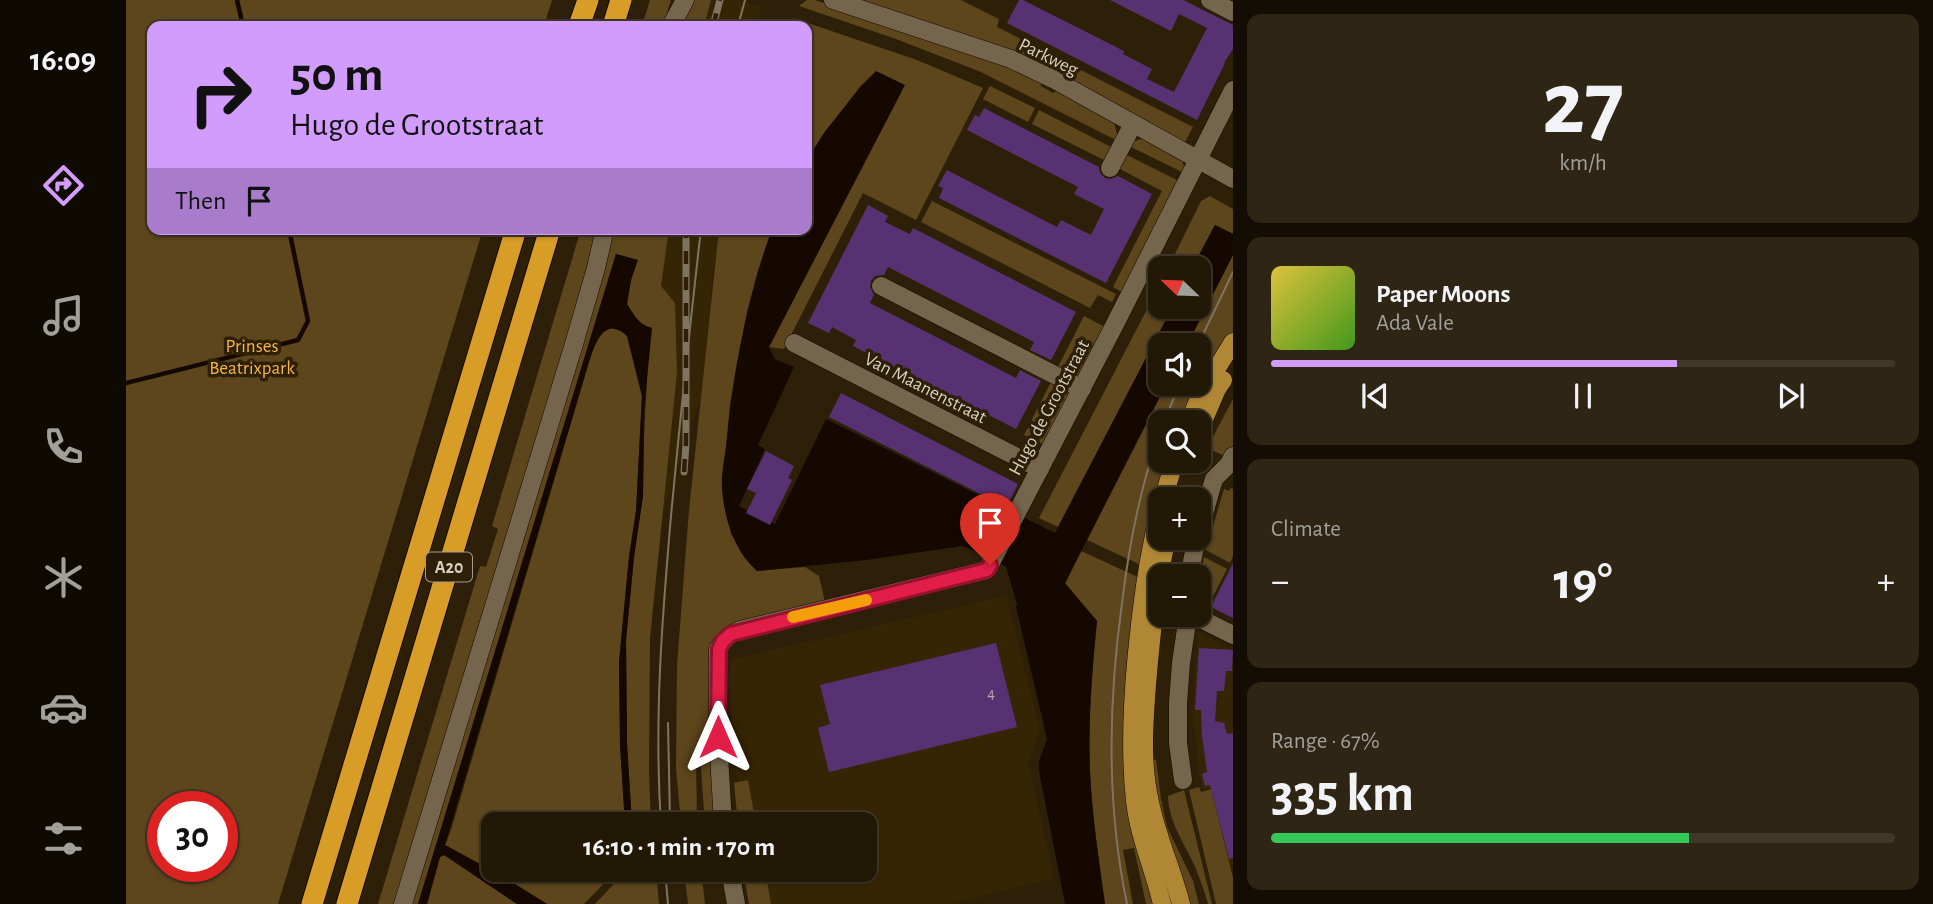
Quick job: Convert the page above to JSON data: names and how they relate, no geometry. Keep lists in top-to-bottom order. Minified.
{"streets":{"highway":["A20"],"street":["Parkweg","Van Maanenstraat","Hugo de Grootstraat"]},"crossings":[["Parkweg","Hugo de Grootstraat"],["Van Maanenstraat","Hugo de Grootstraat"]],"parks":["Prinses Beatrixpark"],"house_numbers":["4"],"north":"top left","page":{"tabs":"16:09","tile":[["27","km/h"],"Climate",["Range · 67%","335 km"]],"turn":["50 m","Hugo de Grootstraat"],"then":"Then","map_buttons":["+","−"],"song":["Paper Moons","Ada Vale"],"heat":["−","19°","+"],"limit":"30","trip":"16:10 · 1 min · 170 m"}}
